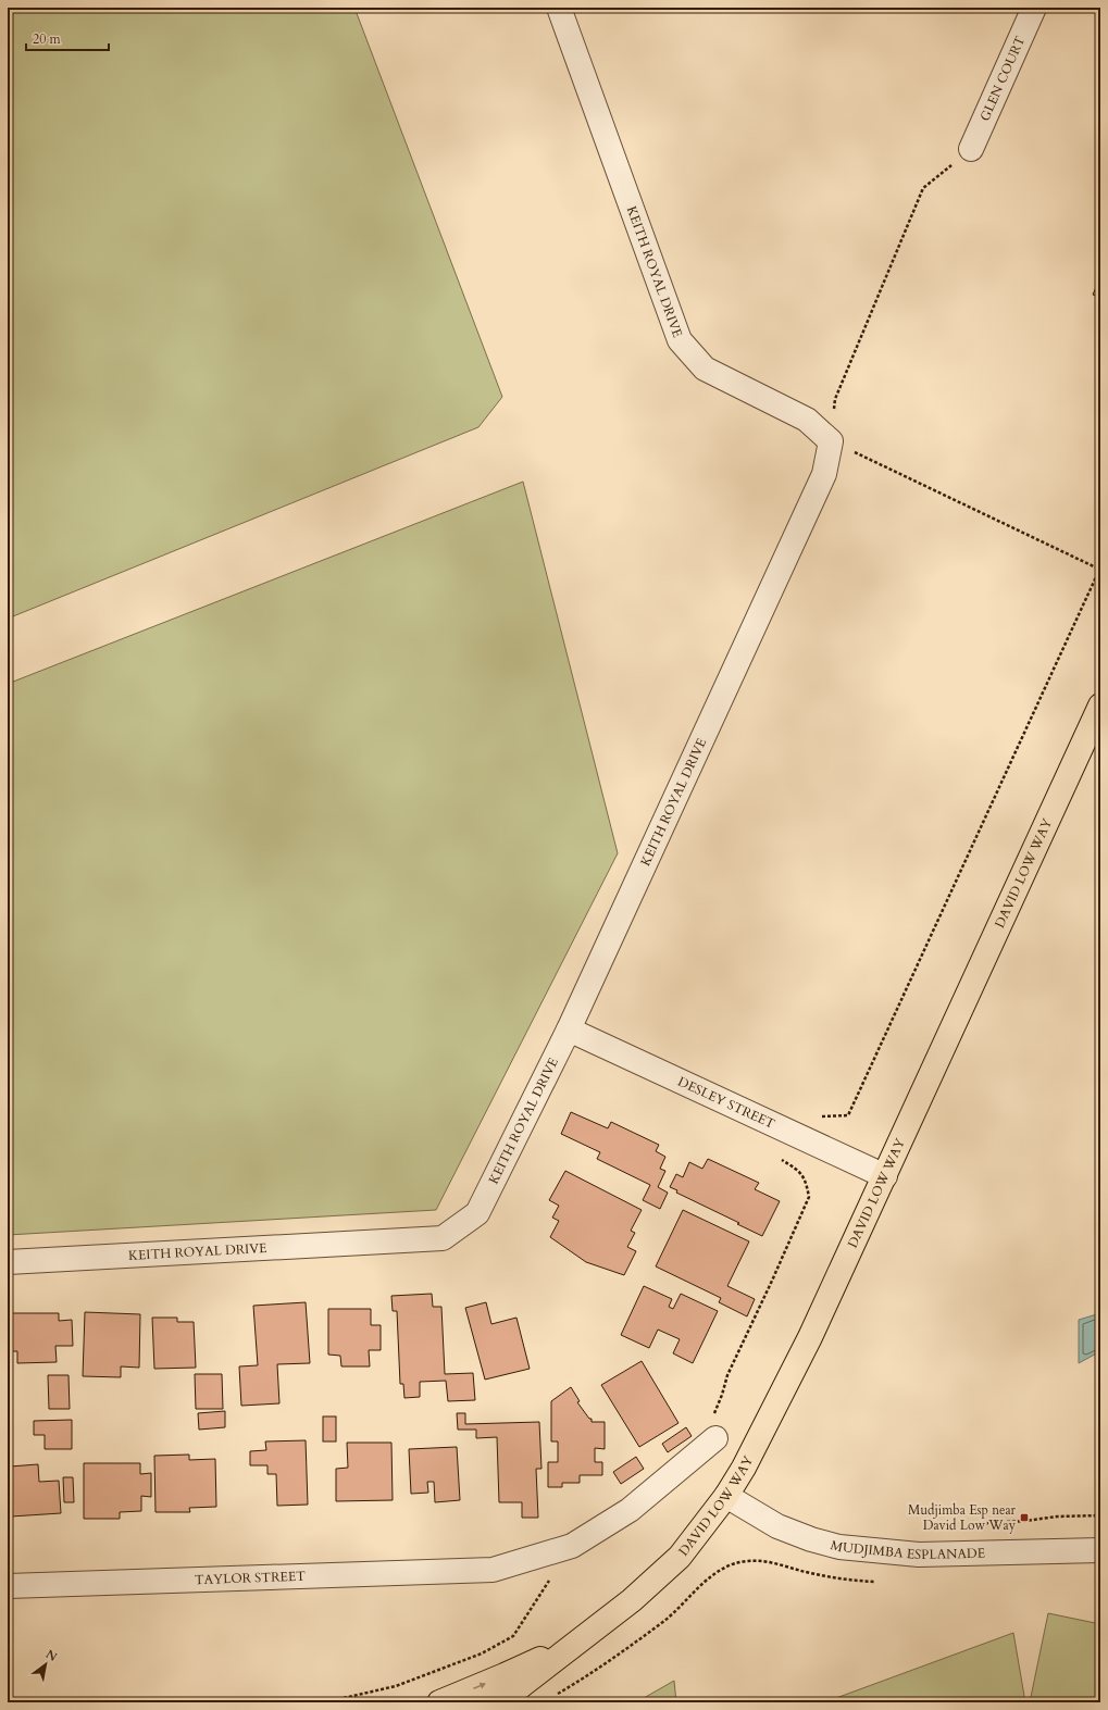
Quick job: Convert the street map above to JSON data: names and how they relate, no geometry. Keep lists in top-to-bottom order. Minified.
{"streets":{"main road":["DAVID LOW WAY"],"street":["GLEN COURT","KEITH ROYAL DRIVE","DESLEY STREET","MUDJIMBA ESPLANADE","TAYLOR STREET"]},"crossings":[["KEITH ROYAL DRIVE","DESLEY STREET"],["DAVID LOW WAY","DESLEY STREET"],["DAVID LOW WAY","MUDJIMBA ESPLANADE"]],"places":{"transit":["Mudjimba Esp near David Low Way"]},"scale_bar":"20 m","north":"top right"}
